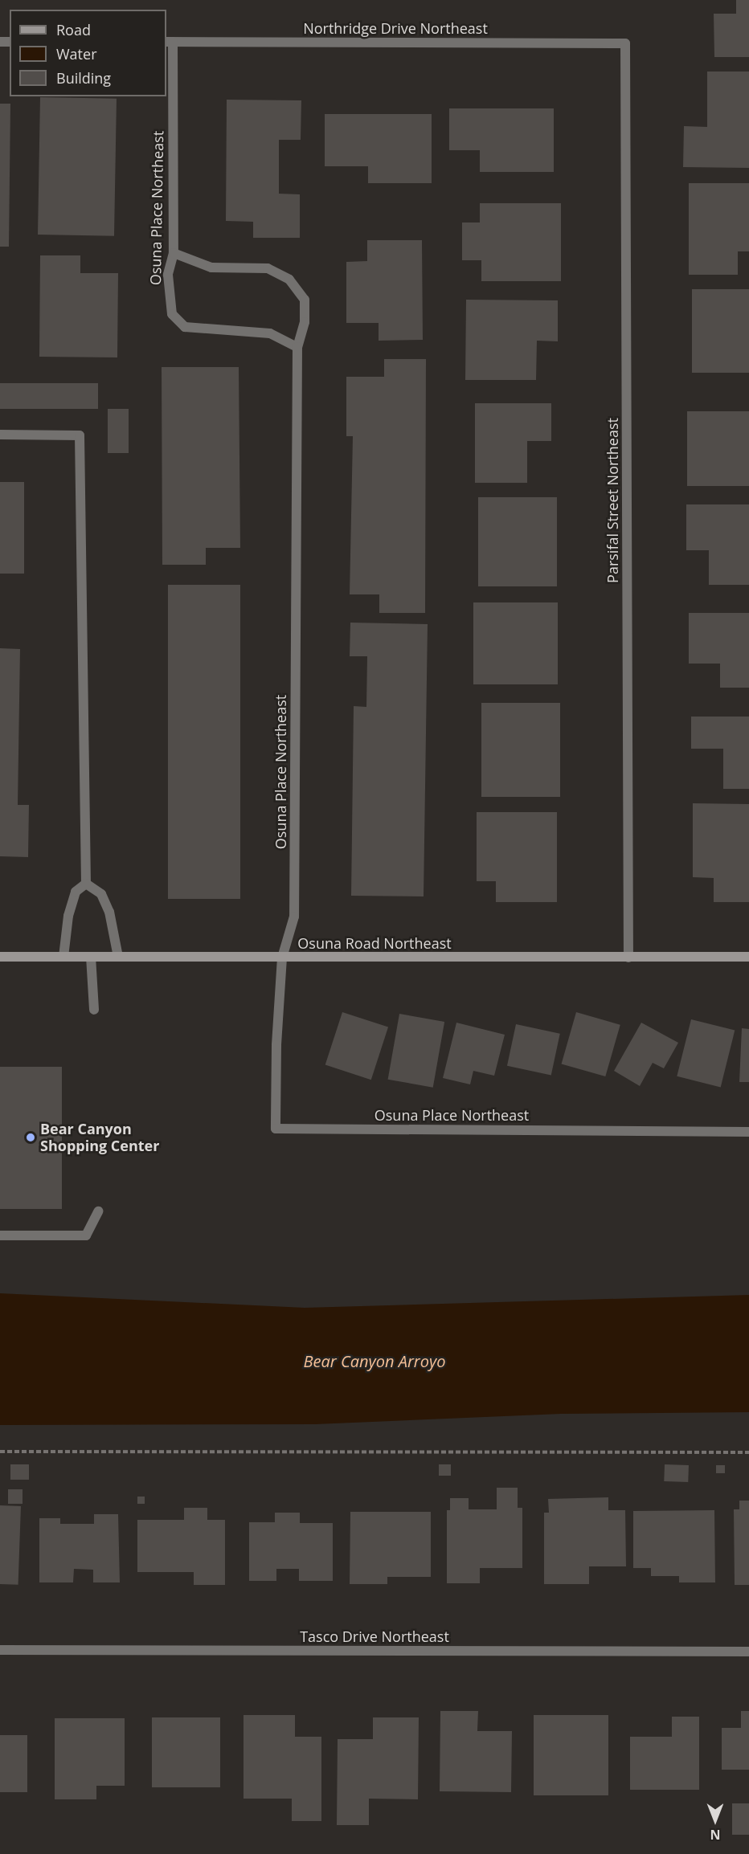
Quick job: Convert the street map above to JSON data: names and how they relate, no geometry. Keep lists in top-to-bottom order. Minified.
{"streets":{"street":["Northridge Drive Northeast","Osuna Place Northeast","Parsifal Street Northeast","Osuna Road Northeast","Tasco Drive Northeast"]},"crossings":[["Northridge Drive Northeast","Osuna Place Northeast"],["Northridge Drive Northeast","Parsifal Street Northeast"],["Osuna Place Northeast","Osuna Road Northeast"],["Parsifal Street Northeast","Osuna Road Northeast"]],"water":["Bear Canyon Arroyo"],"places":["Bear Canyon Shopping Center"],"legend":["Road","Water","Building"],"north":"bottom"}
